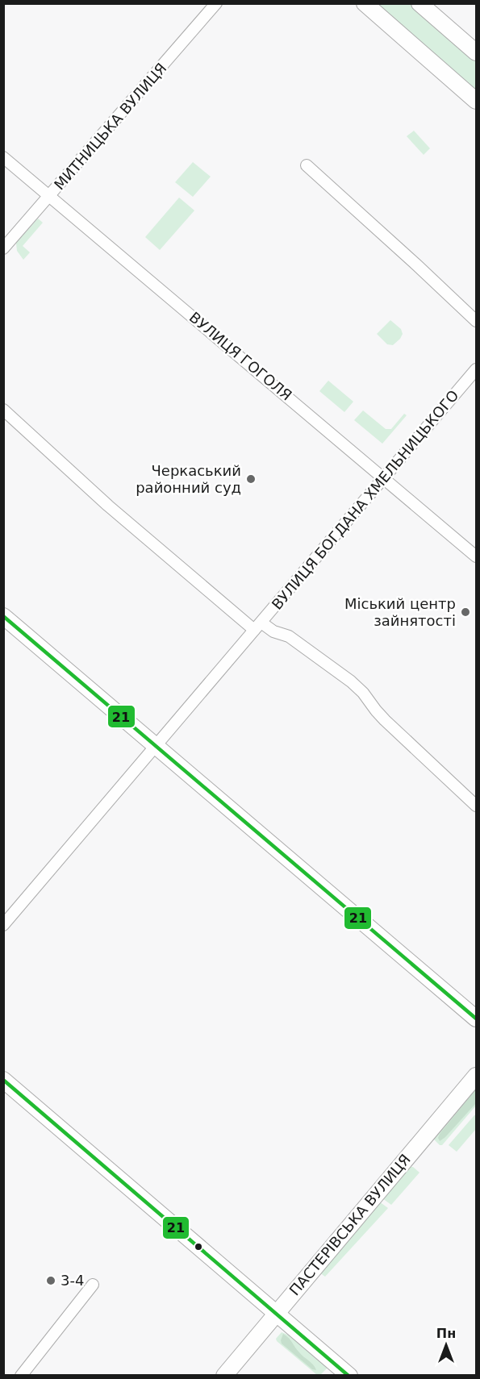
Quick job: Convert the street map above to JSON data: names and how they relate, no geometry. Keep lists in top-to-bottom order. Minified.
{"streets":{"main road":["ПАСТЕРІВСЬКА ВУЛИЦЯ"],"street":["МИТНИЦЬКА ВУЛИЦЯ","ВУЛИЦЯ ГОГОЛЯ","ВУЛИЦЯ БОГДАНА ХМЕЛЬНИЦЬКОГО"]},"crossings":[["МИТНИЦЬКА ВУЛИЦЯ","ВУЛИЦЯ ГОГОЛЯ"],["ВУЛИЦЯ ГОГОЛЯ","ВУЛИЦЯ БОГДАНА ХМЕЛЬНИЦЬКОГО"]],"places":["Черкаський районний суд","Міський центр зайнятості","3-4"],"lines":["transit line 21"],"north":"top"}
